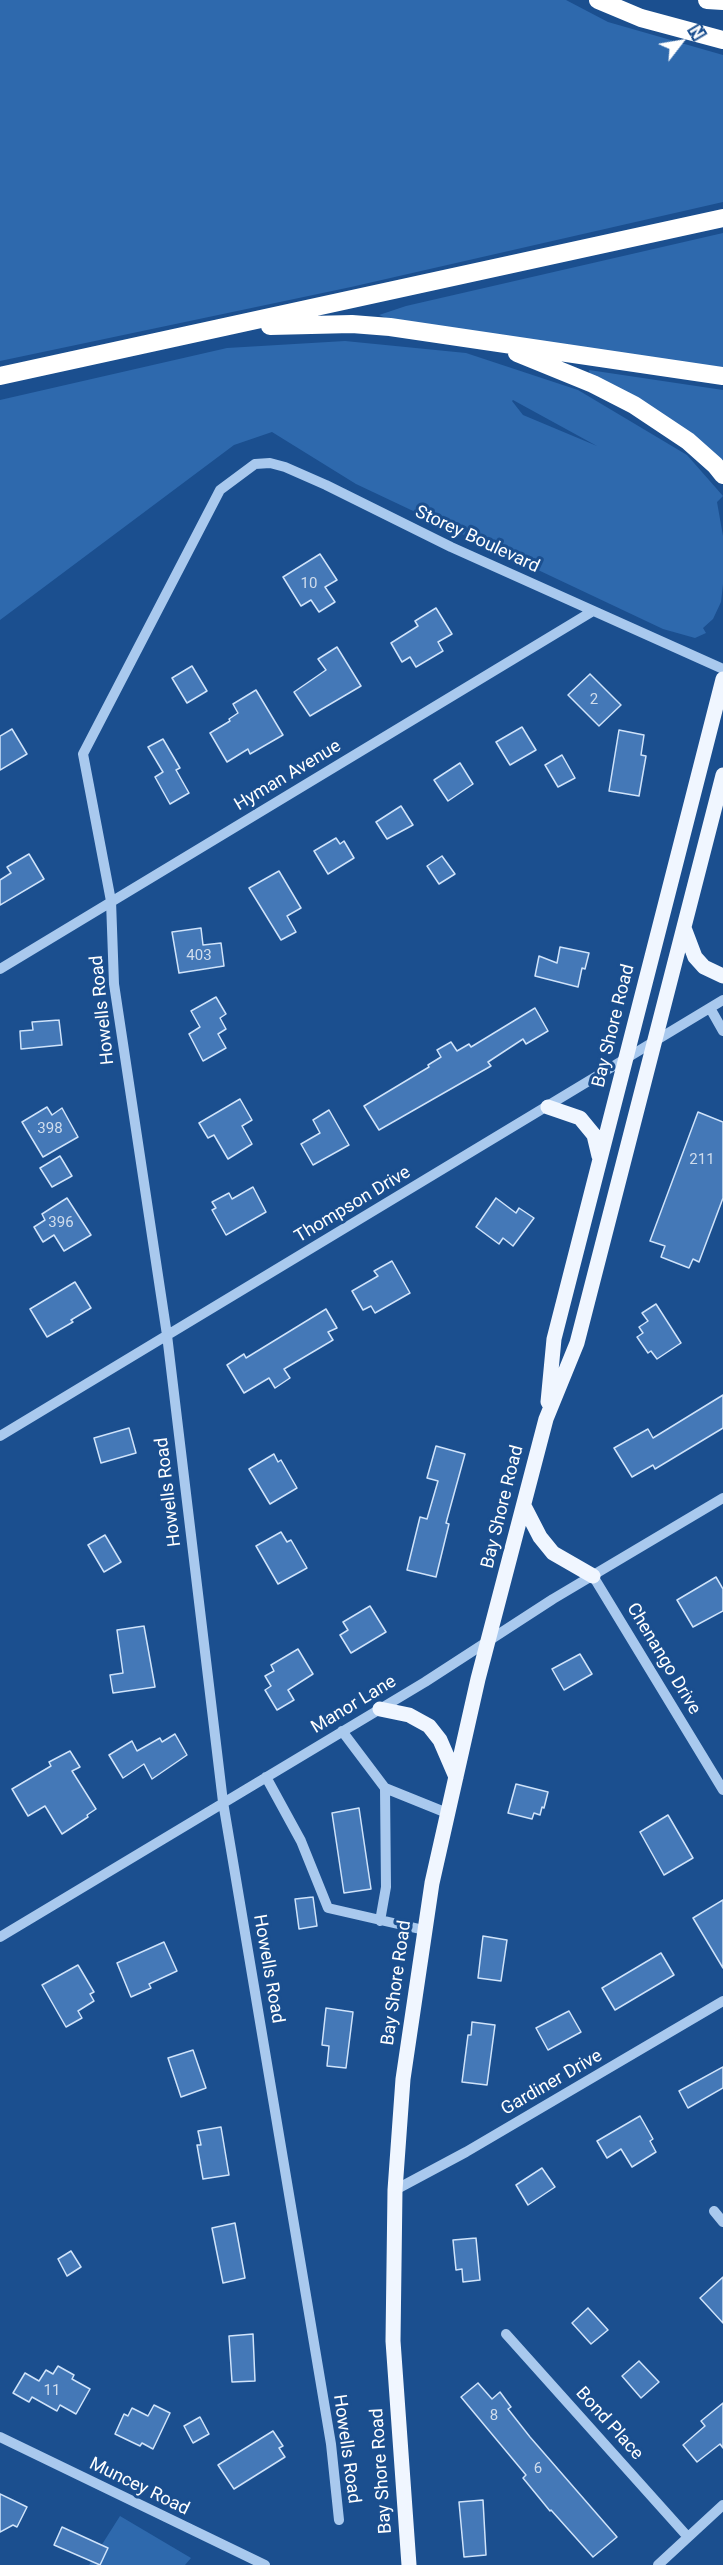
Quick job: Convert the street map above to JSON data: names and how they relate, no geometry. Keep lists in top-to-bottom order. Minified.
{"streets":{"main road":["Bay Shore Road"],"street":["Storey Boulevard","Hyman Avenue","Howells Road","Thompson Drive","Chenango Drive","Manor Lane","Gardiner Drive","Bond Place","Muncey Road"]},"crossings":[["Storey Boulevard","Hyman Avenue"],["Storey Boulevard","Howells Road"],["Hyman Avenue","Howells Road"],["Howells Road","Thompson Drive"],["Howells Road","Manor Lane"],["Bay Shore Road","Thompson Drive"],["Bay Shore Road","Manor Lane"],["Bay Shore Road","Gardiner Drive"],["Chenango Drive","Manor Lane"]],"house_numbers":["10","2","403","398","211","396","11","8","6"],"north":"top right"}
